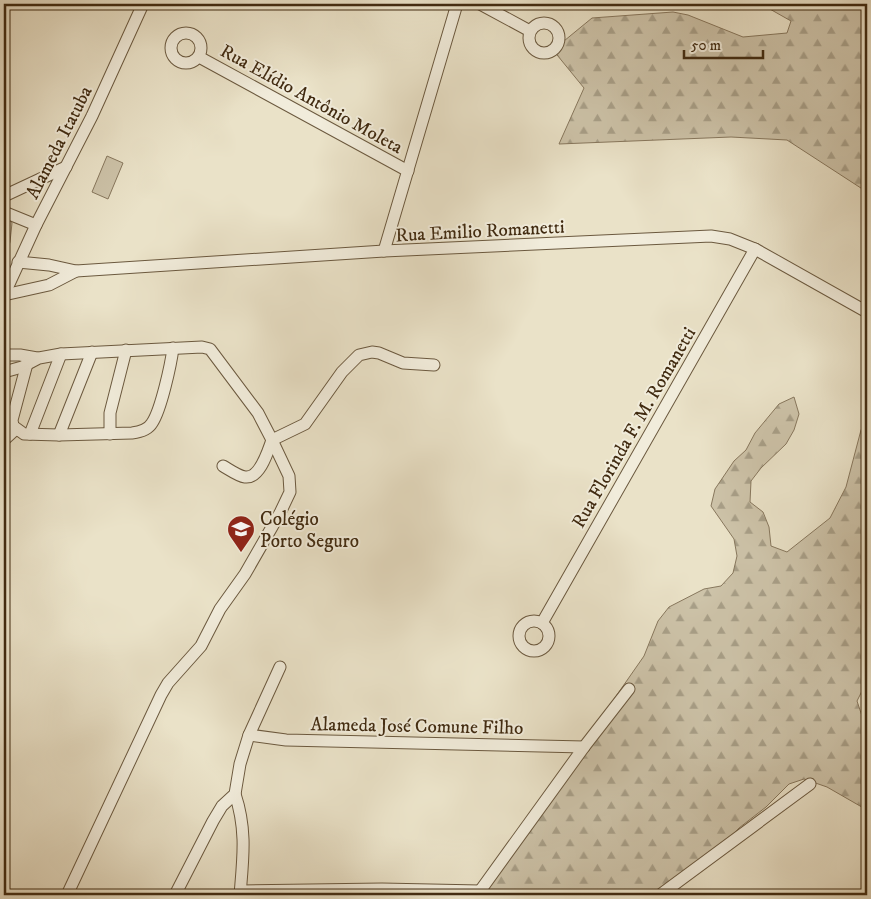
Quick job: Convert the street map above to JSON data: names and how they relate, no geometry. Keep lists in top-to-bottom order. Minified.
{"streets":{"street":["Rua Elídio Antônio Moleta","Alameda Itatuba","Rua Emilio Romanetti","Rua Florinda F. M. Romanetti","Alameda José Comune Filho"]},"crossings":[["Alameda Itatuba","Rua Emilio Romanetti"],["Rua Emilio Romanetti","Rua Florinda F. M. Romanetti"]],"places":{"school or university":["Colégio Porto Seguro"]},"scale_bar":"50 m"}
